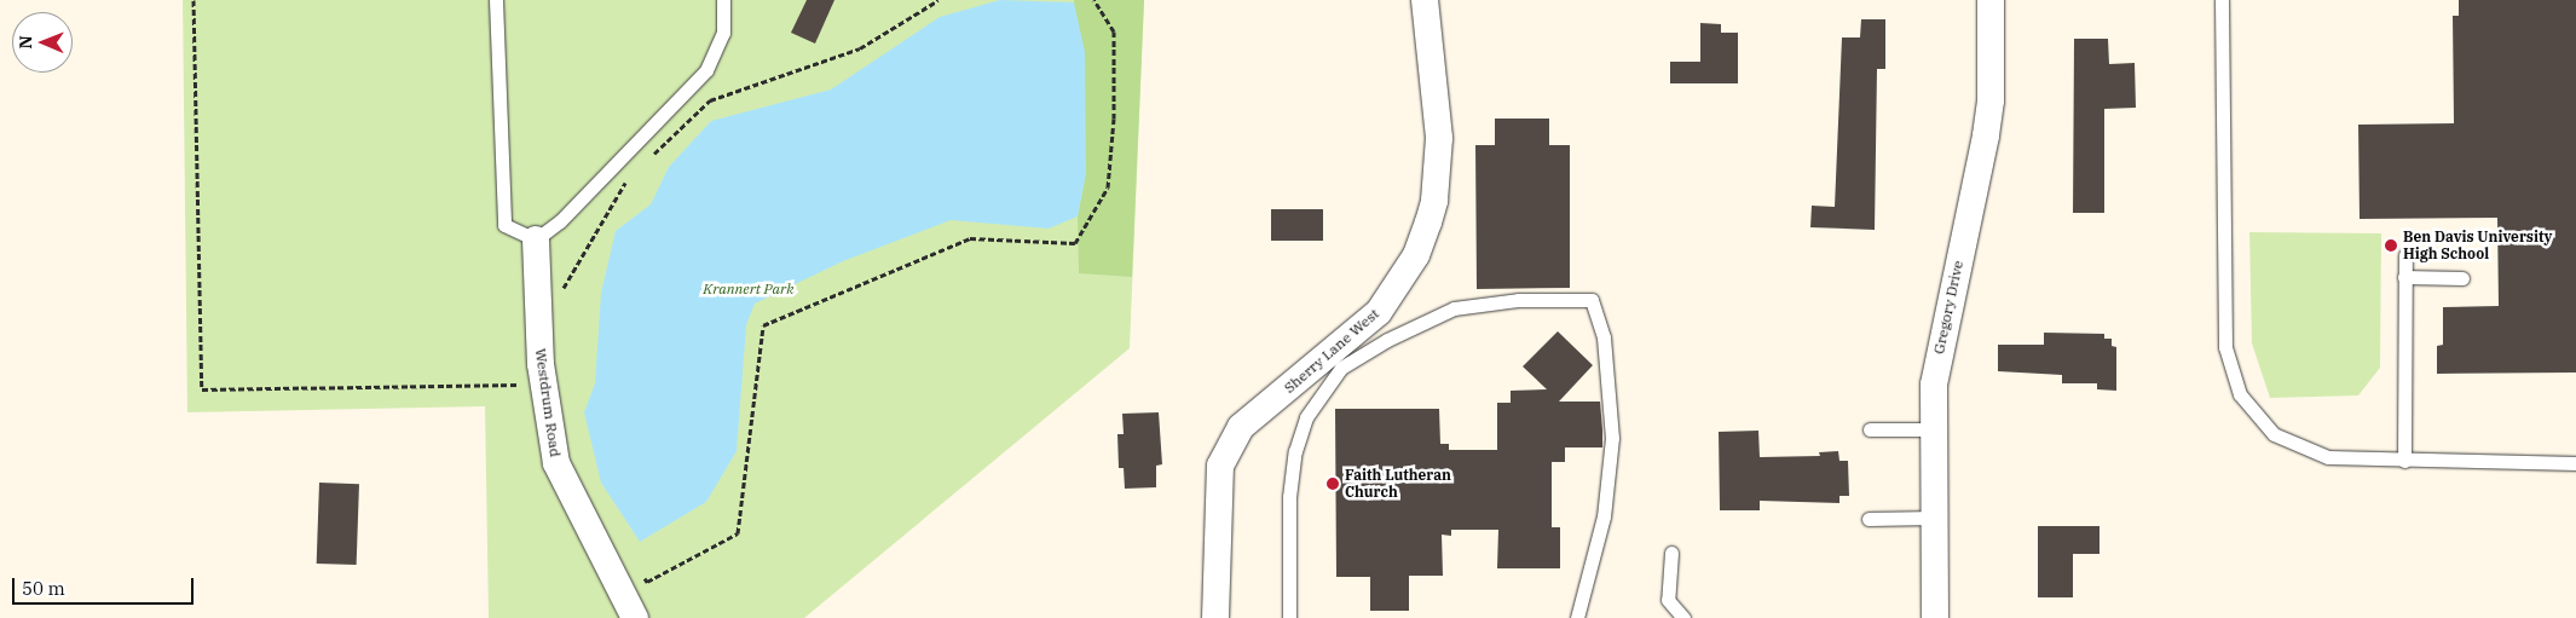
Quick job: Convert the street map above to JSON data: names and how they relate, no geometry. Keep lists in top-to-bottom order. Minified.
{"streets":{"street":["Gregory Drive","Sherry Lane West","Westdrum Road"]},"parks":["Krannert Park"],"places":["Ben Davis University High School","Faith Lutheran Church"],"scale_bar":"50 m","north":"left"}
